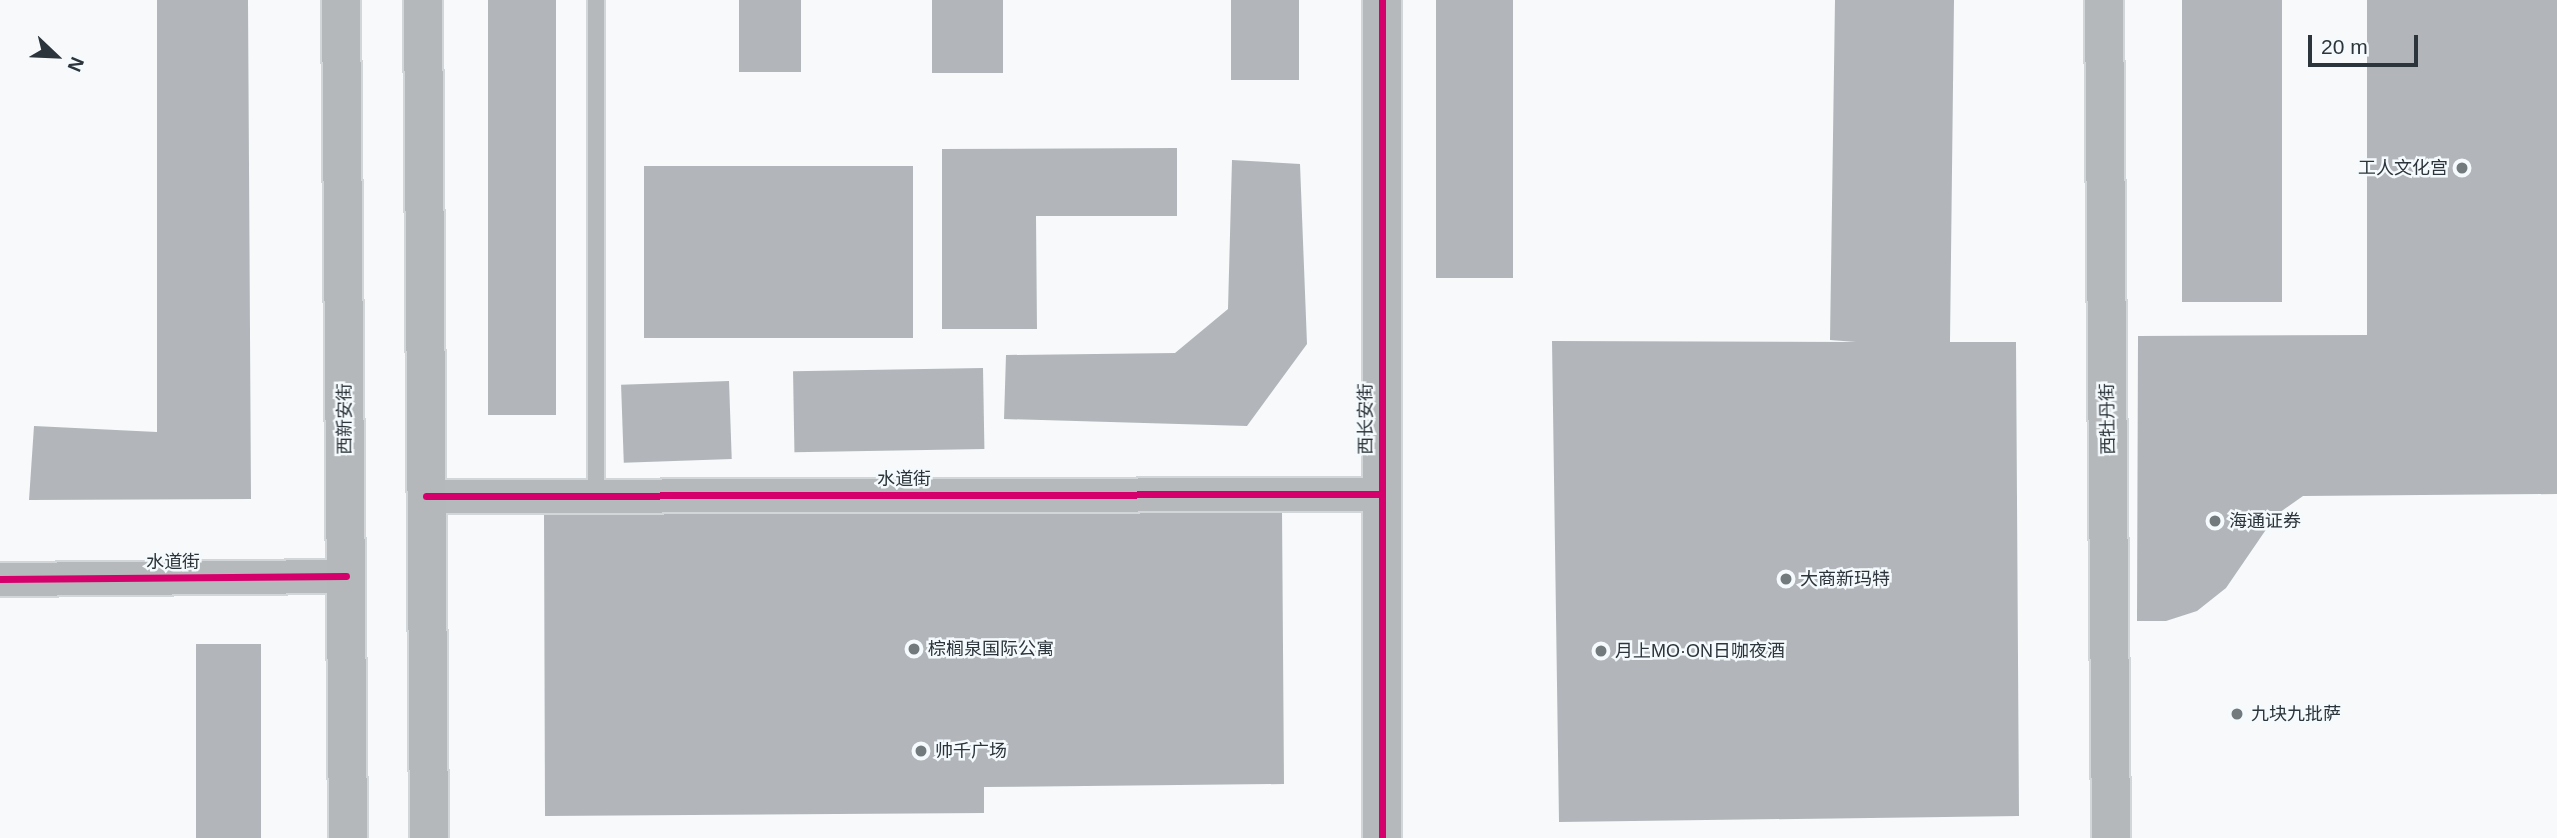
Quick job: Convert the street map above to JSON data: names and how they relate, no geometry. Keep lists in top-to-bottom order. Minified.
{"streets":{"main road":["西新安街","西牡丹街"],"street":["西长安街","水道街"]},"crossings":[["西新安街","水道街"],["西长安街","水道街"]],"places":["工人文化宫","海通证券","大商新玛特","棕榈泉国际公寓","月上MO·ON日咖夜酒","九块九批萨","帅千广场"],"scale_bar":"20 m","north":"bottom right"}
